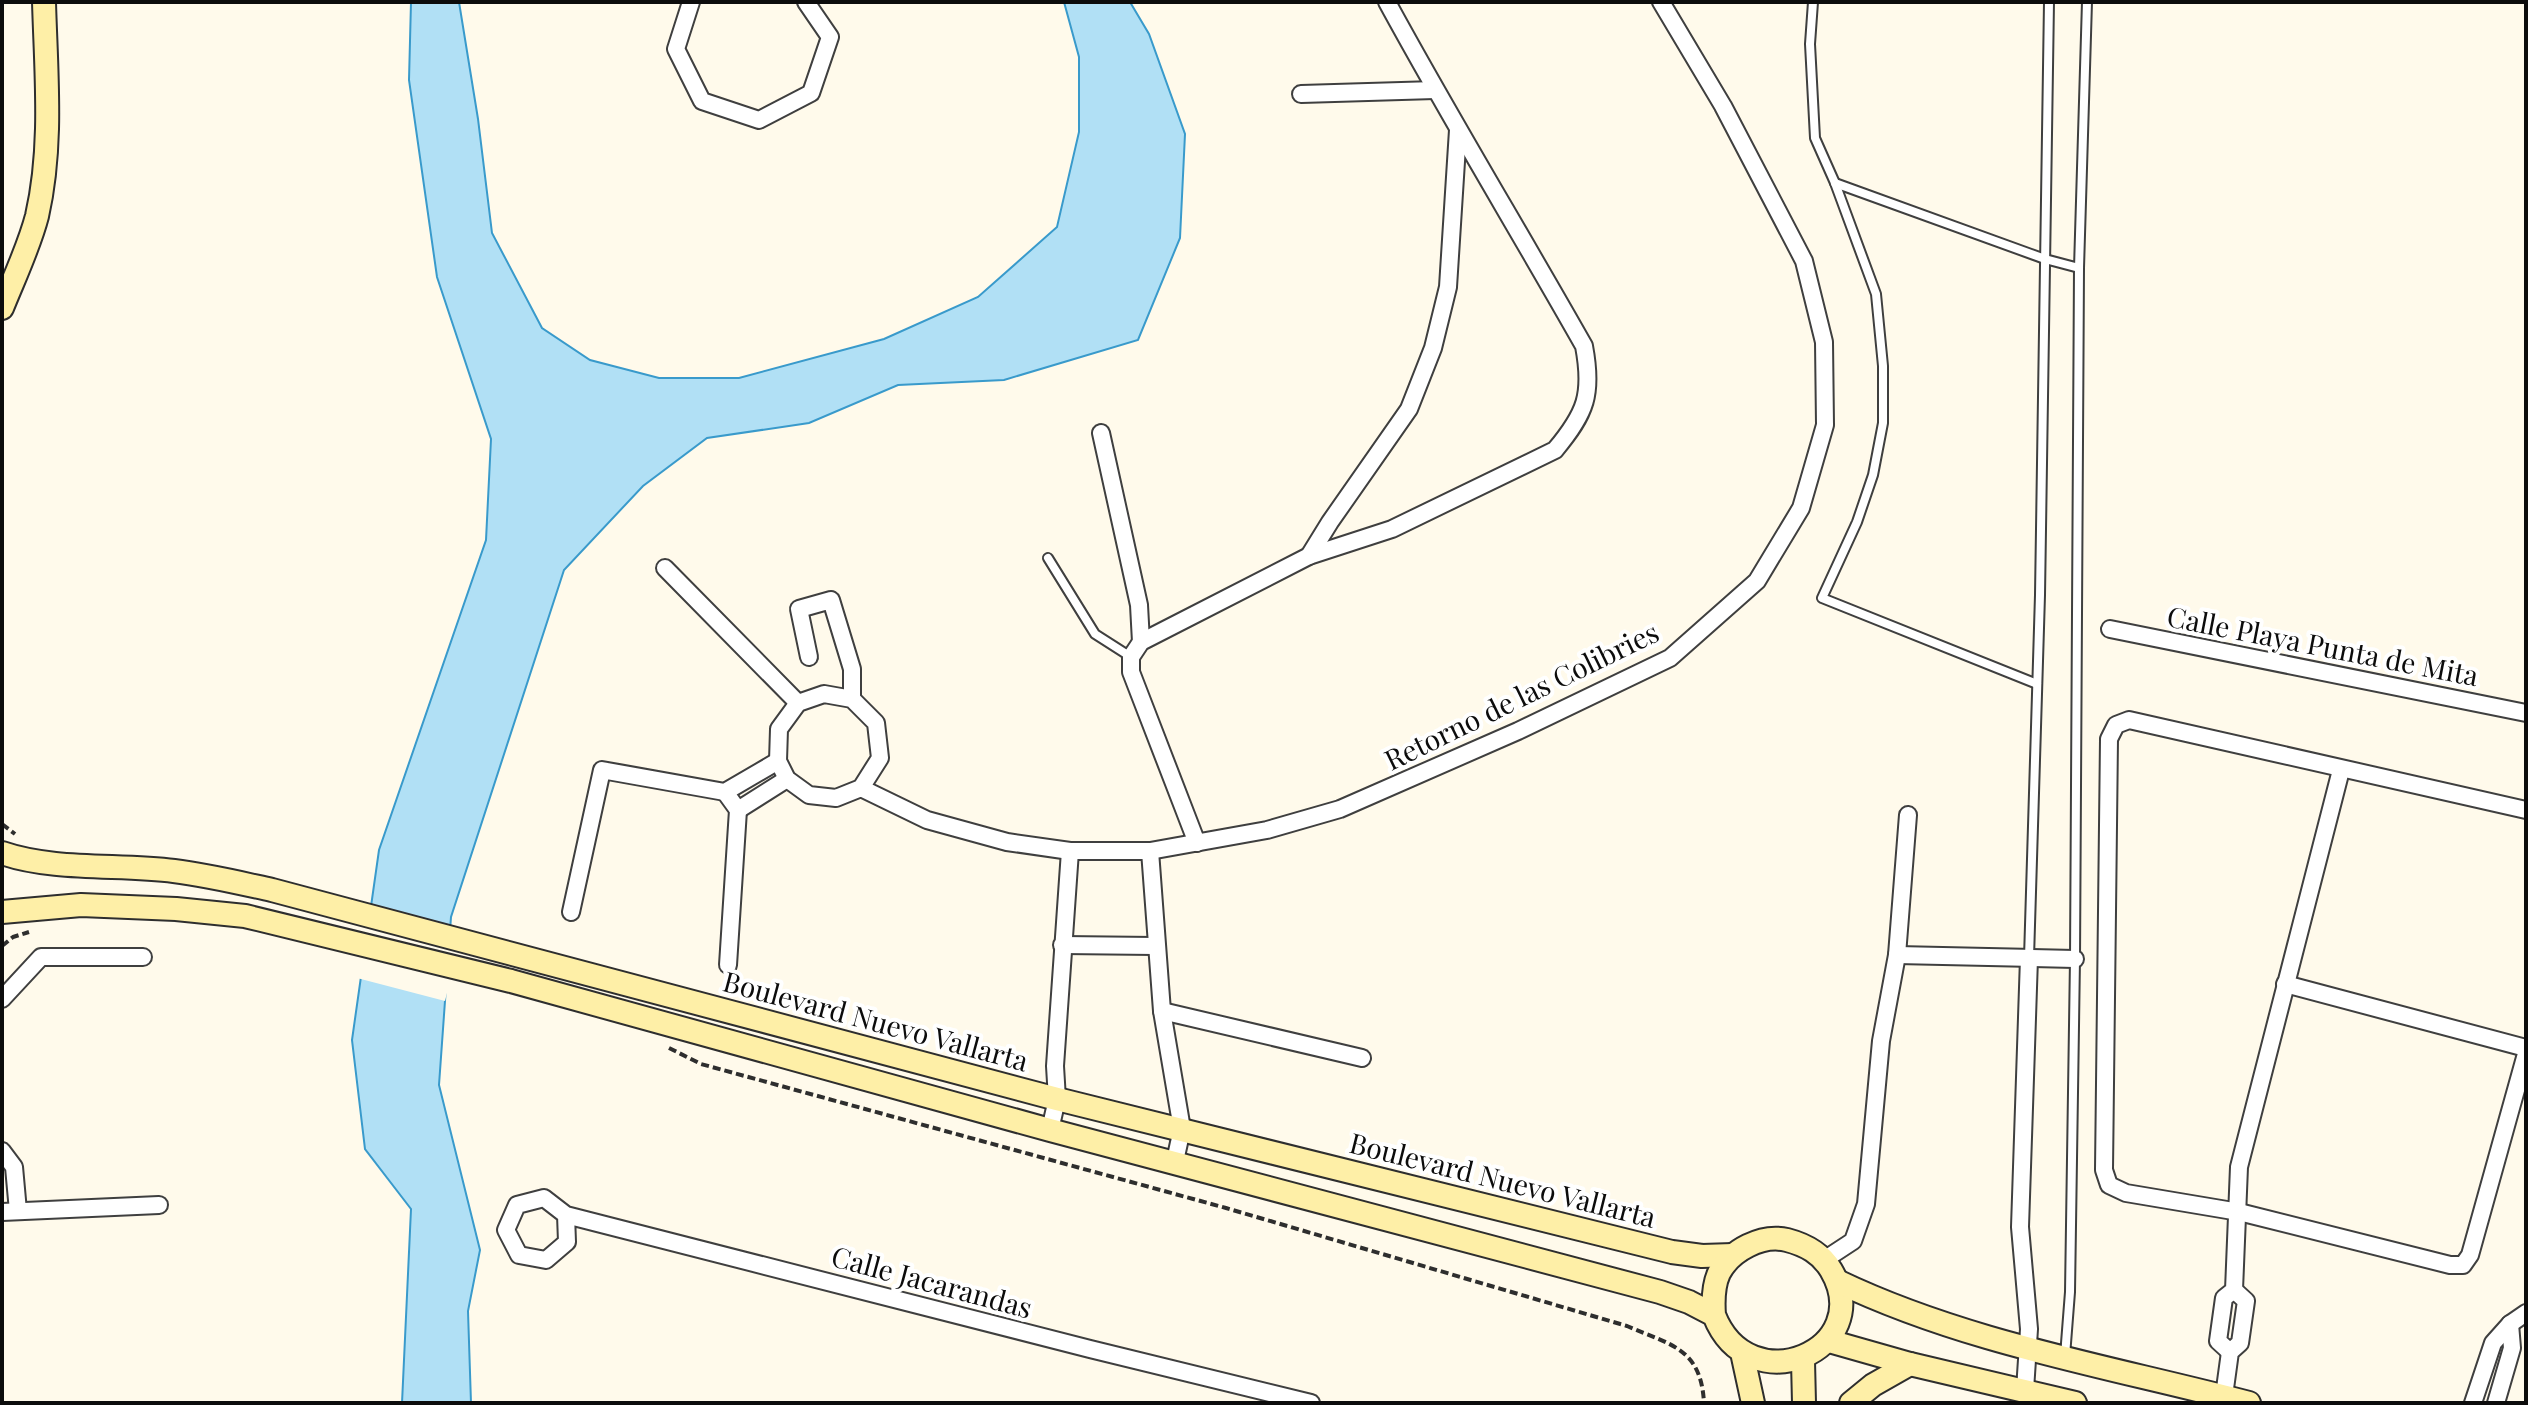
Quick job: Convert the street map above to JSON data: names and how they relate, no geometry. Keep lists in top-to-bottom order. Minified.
{"streets":{"main road":["Boulevard Nuevo Vallarta"],"street":["Calle Playa Punta de Mita","Retorno de las Colibries","Calle Jacarandas"]}}
